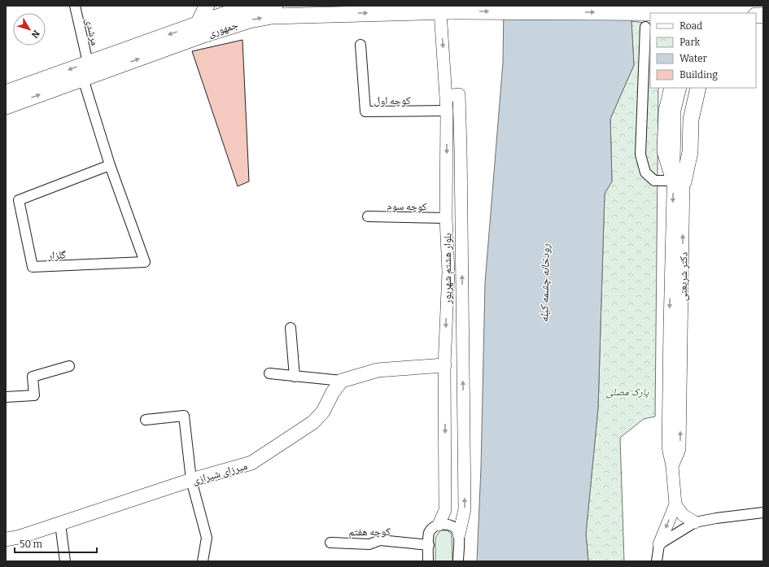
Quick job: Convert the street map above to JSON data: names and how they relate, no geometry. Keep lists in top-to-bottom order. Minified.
{"streets":{"main road":["جمهوری","میرزای شیرازی"],"street":["مرشدی","کوچه اول","کوچه سوم","گلزار","بلوار هشتم شهریور","دکتر شریعتی","کوچه هفتم"]},"crossings":[["جمهوری","مرشدی"],["جمهوری","گلزار"],["جمهوری","بلوار هشتم شهریور"],["کوچه اول","بلوار هشتم شهریور"],["کوچه سوم","بلوار هشتم شهریور"]],"water":["رودخانه چشمه کیله"],"parks":["پارک مصلی"],"legend":["Road","Park","Water","Building"],"scale_bar":"50 m","north":"bottom right"}
